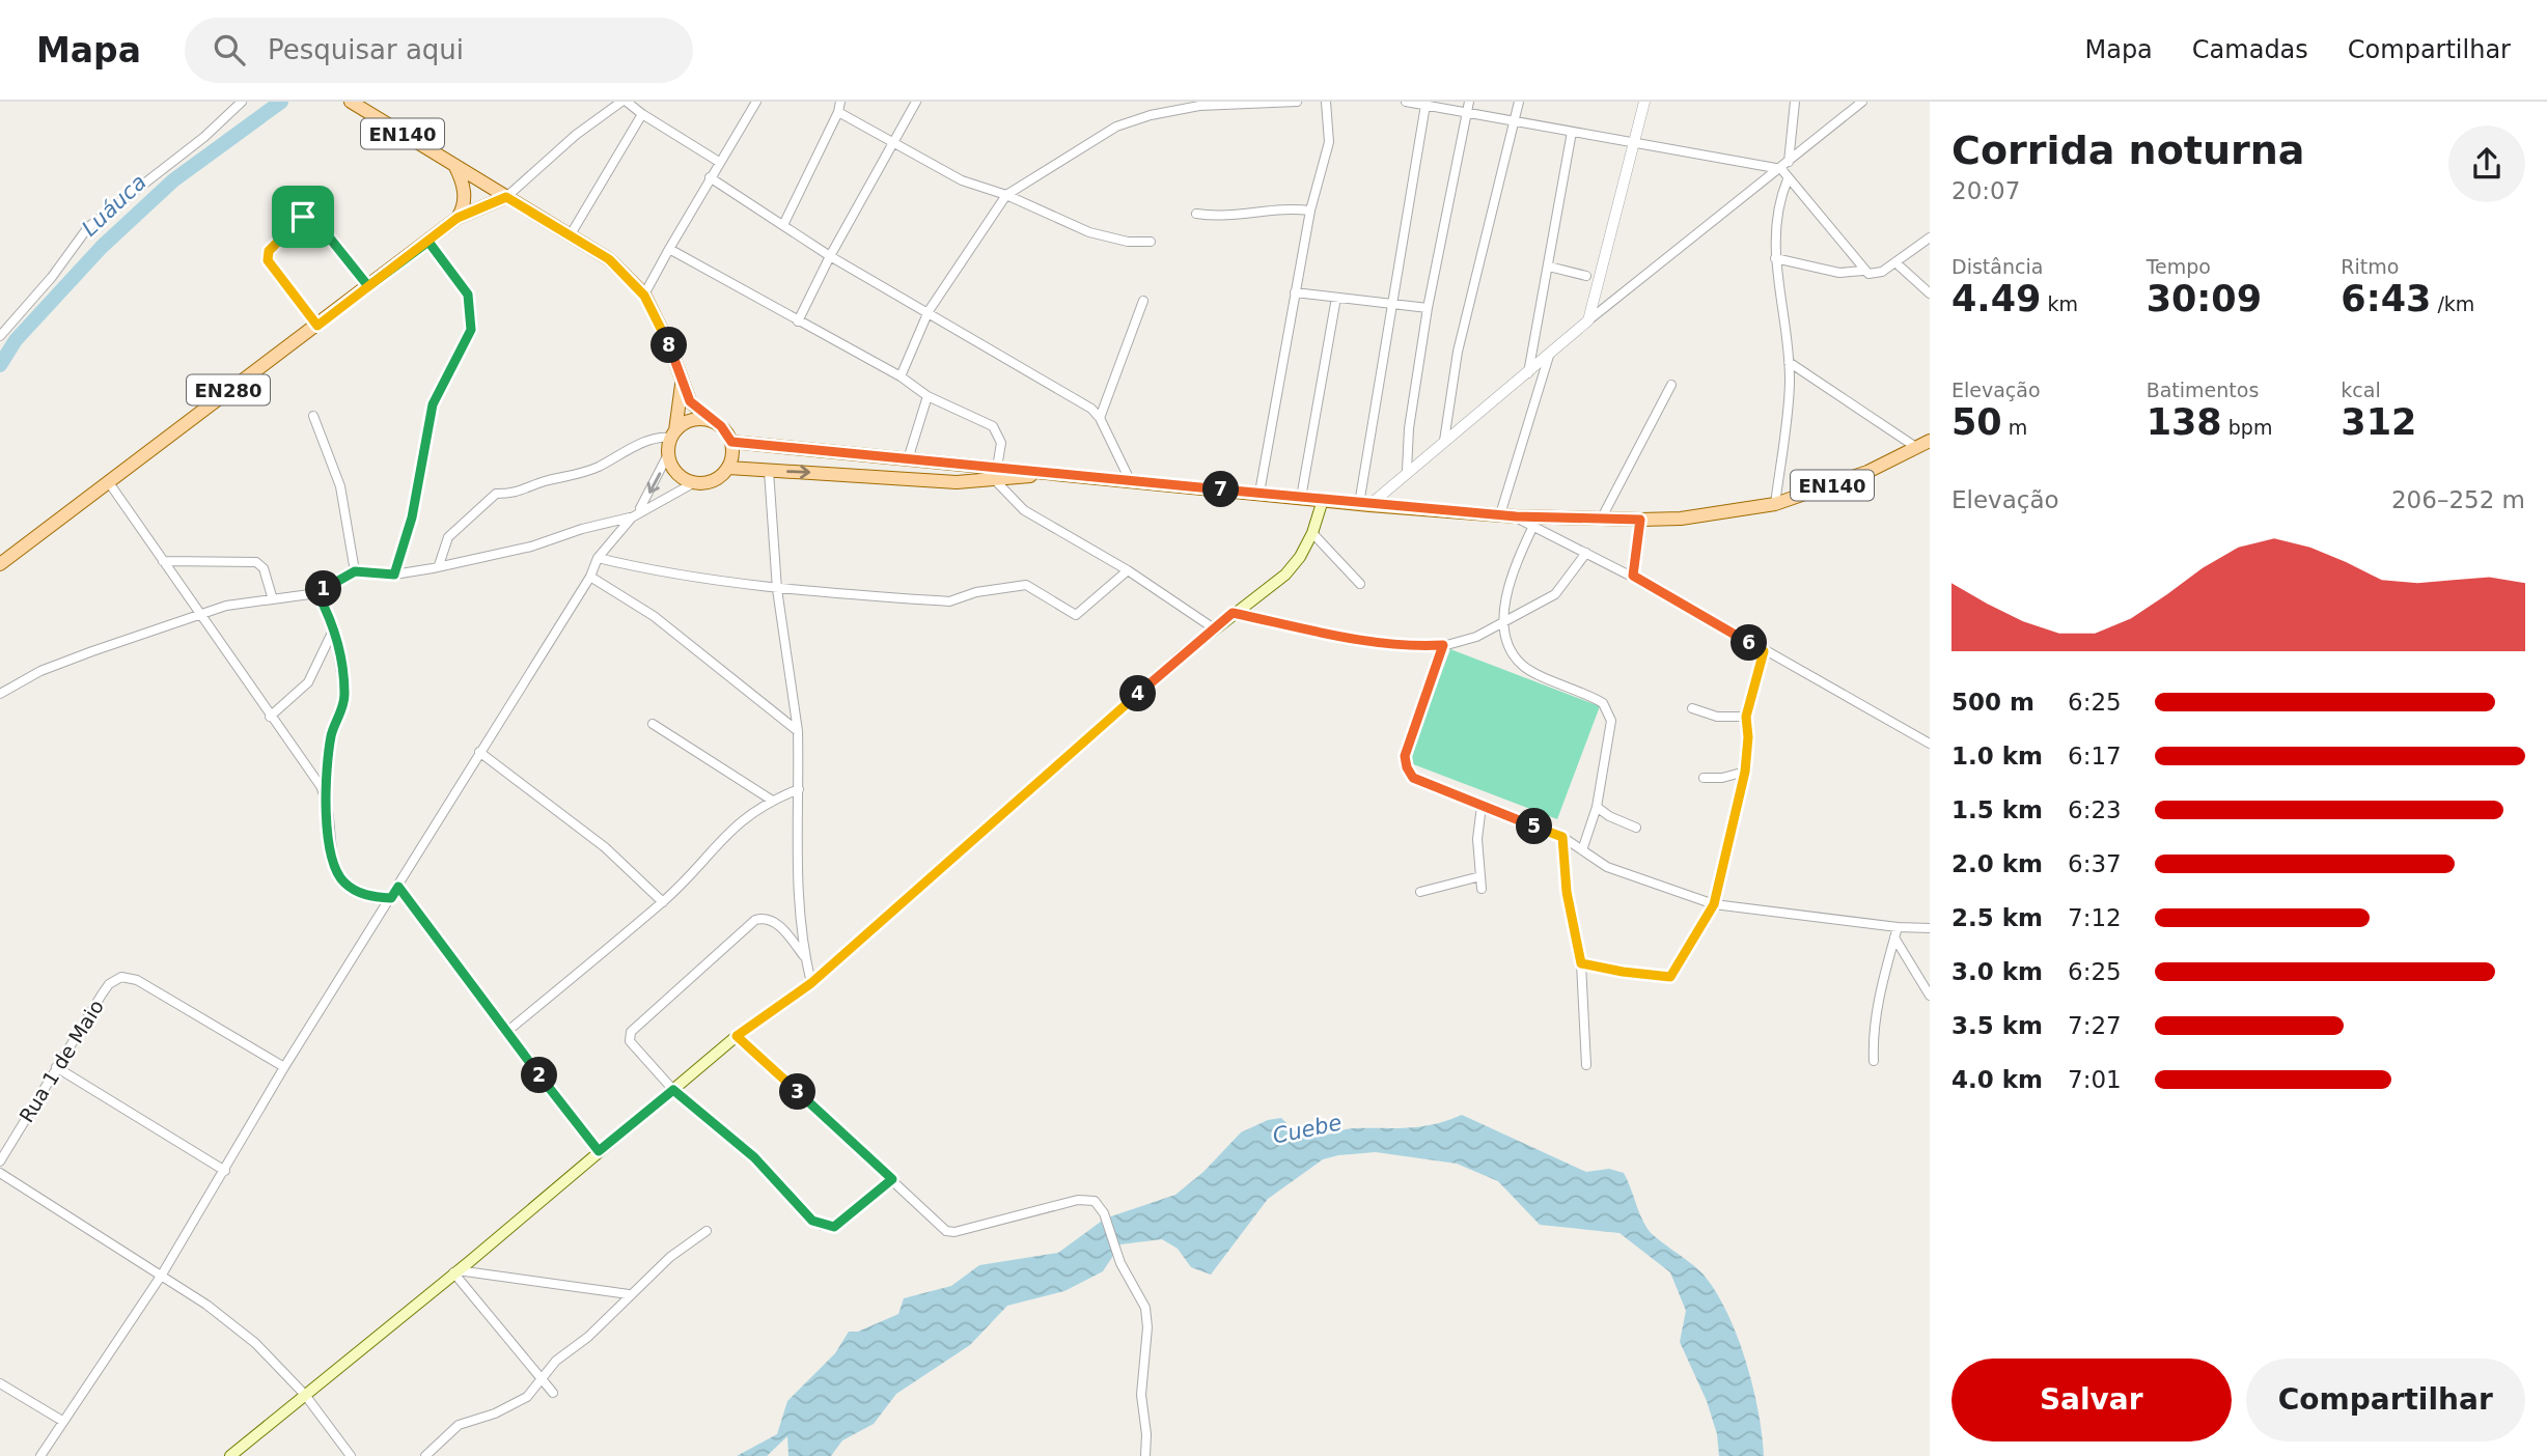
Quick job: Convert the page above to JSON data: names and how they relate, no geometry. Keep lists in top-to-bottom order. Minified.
{"streets":{"main road":["EN140","EN280"],"street":["Rua 1 de Maio"]},"crossings":[["EN140","EN280"]],"water":["Luáuca","Cuebe"],"page":{"header":"Mapa","search":"Pesquisar aqui","nav":["Mapa","Camadas","Compartilhar"],"heading":["Corrida noturna","20:07"],"stats":[["Distância","4.49 km"],["Tempo","30:09"],["Ritmo","6:43 /km"],["Elevação","50 m"],["Batimentos","138 bpm"],["kcal","312"]],"pins":["8","7","1","6","4","5","2","3"],"chart":["Elevação","206–252 m"],"list":[{"name":"500 m","note":"6:25"},{"name":"1.0 km","note":"6:17"},{"name":"1.5 km","note":"6:23"},{"name":"2.0 km","note":"6:37"},{"name":"2.5 km","note":"7:12"},{"name":"3.0 km","note":"6:25"},{"name":"3.5 km","note":"7:27"},{"name":"4.0 km","note":"7:01"}],"buttons":["Salvar","Compartilhar"]}}
